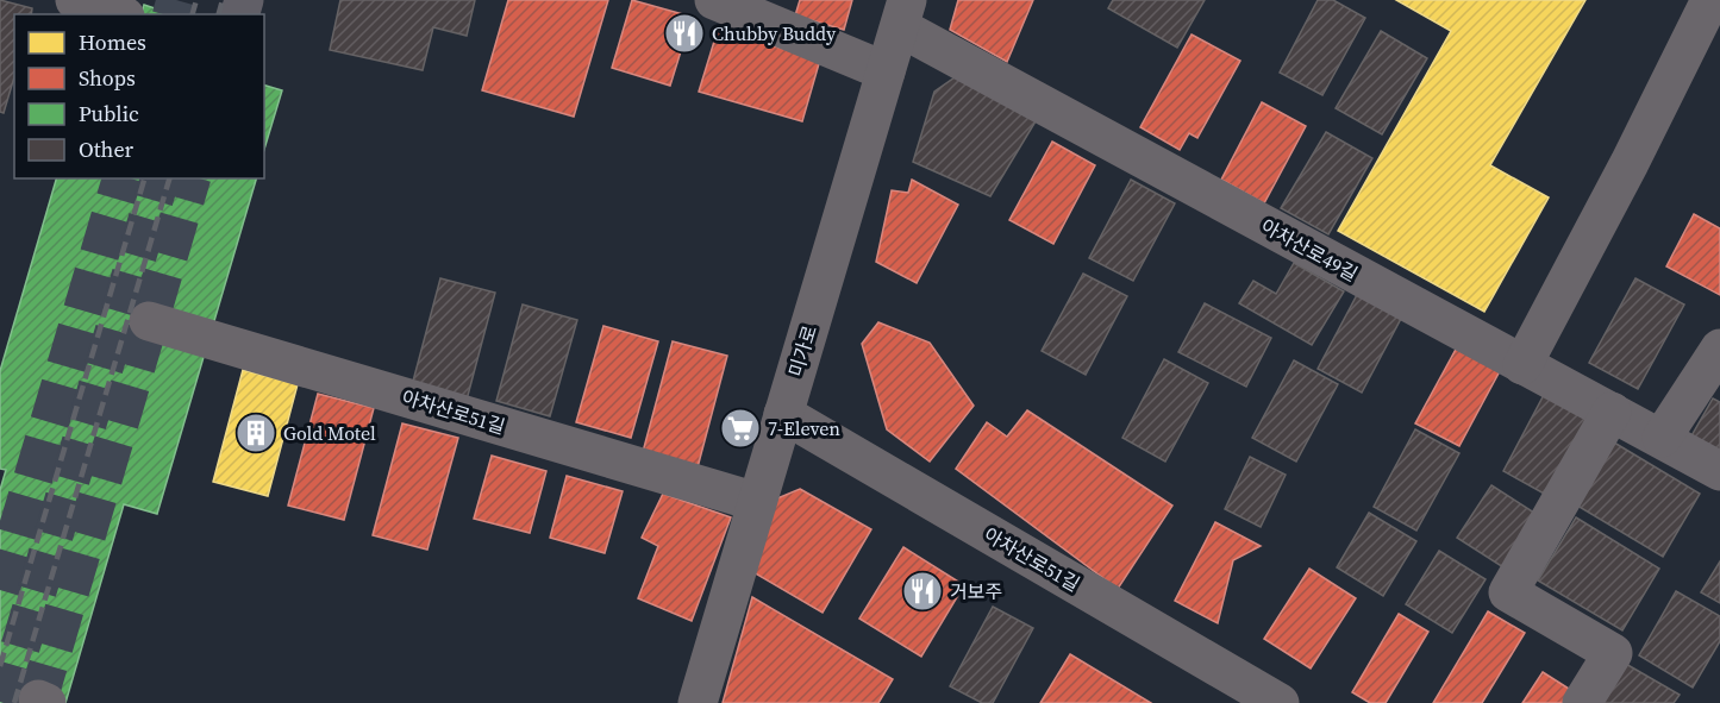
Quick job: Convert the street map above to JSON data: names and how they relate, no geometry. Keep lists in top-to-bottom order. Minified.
{"streets":{"street":["아차산로49길","미가로","아차산로51길"]},"crossings":[["아차산로49길","미가로"],["미가로","아차산로51길"]],"places":{"restaurant":["Chubby Buddy","거보주"],"supermarket":["7-Eleven"],"building":["Gold Motel"]},"legend":["Homes","Shops","Public","Other"]}
